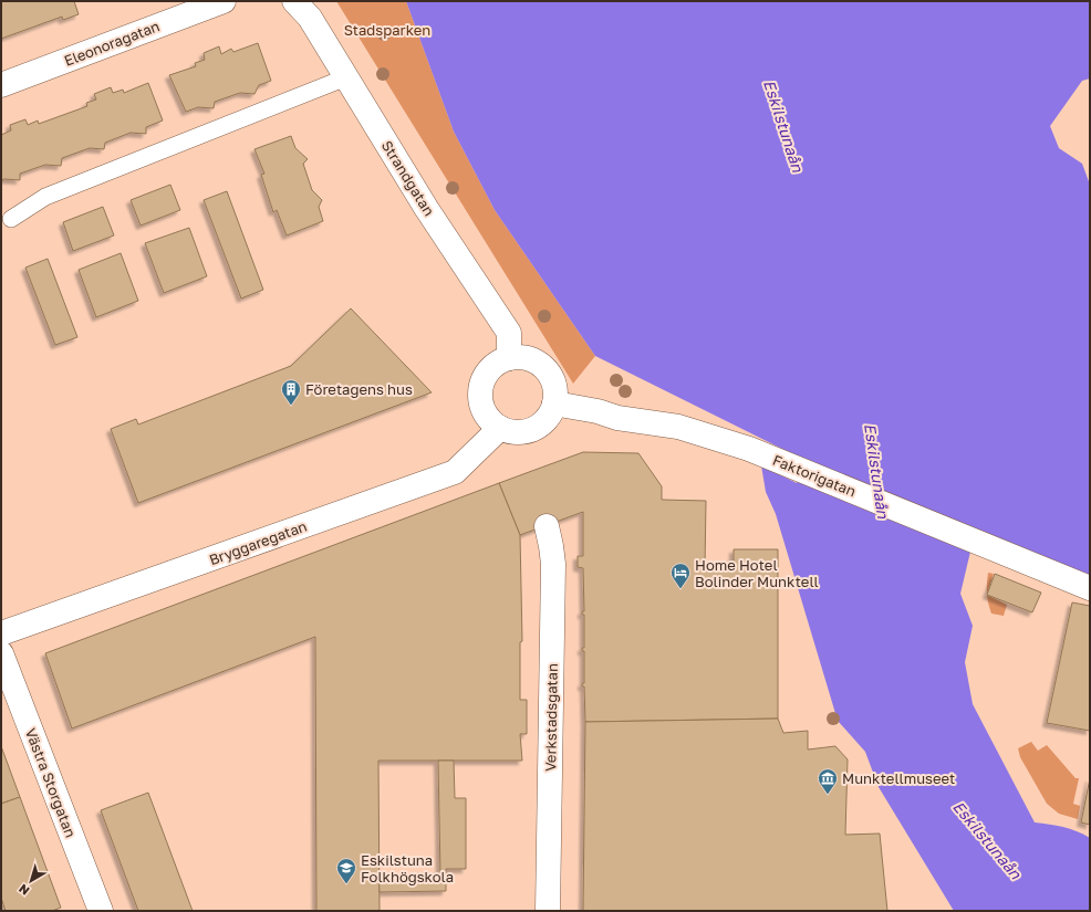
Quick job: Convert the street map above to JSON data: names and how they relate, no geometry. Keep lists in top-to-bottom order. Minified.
{"streets":{"street":["Eleonoragatan","Strandgatan","Faktorigatan","Bryggaregatan","Verkstadsgatan","Västra Storgatan"]},"crossings":[["Strandgatan","Faktorigatan"],["Strandgatan","Bryggaregatan"],["Faktorigatan","Bryggaregatan"]],"water":["Eskilstunaån"],"parks":["Stadsparken"],"places":{"building":["Företagens hus"],"hotel":["Home Hotel Bolinder Munktell"],"museum":["Munktellmuseet"],"school or university":["Eskilstuna Folkhögskola"]},"north":"bottom left"}
